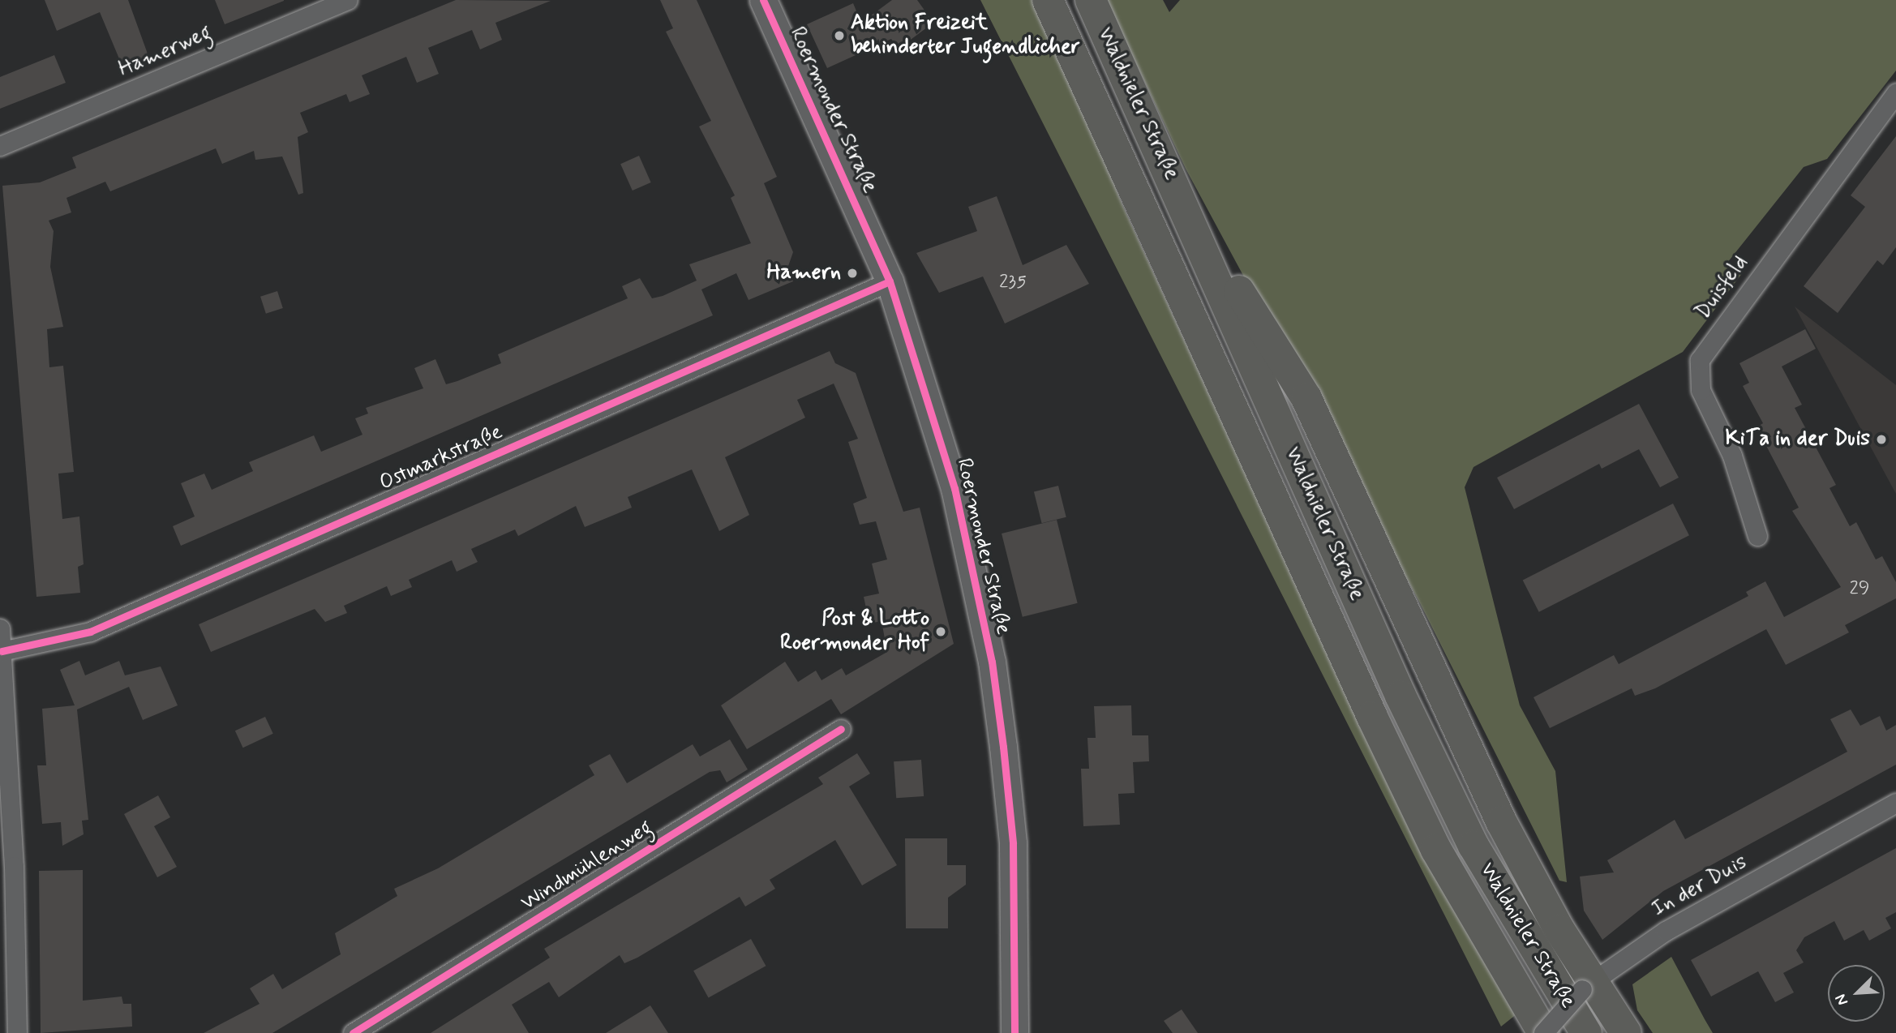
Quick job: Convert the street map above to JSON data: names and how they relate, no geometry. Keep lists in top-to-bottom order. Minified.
{"streets":{"highway":["Waldnieler Straße"],"main road":["Roermonder Straße"],"street":["Hamerweg","Duisfeld","Ostmarkstraße","Windmühlenweg","In der Duis"]},"crossings":[["Waldnieler Straße","In der Duis"],["Roermonder Straße","Ostmarkstraße"]],"places":["Aktion Freizeit behinderter Jugendlicher","Hamern","KiTa in der Duis","Post & Lotto Roermonder Hof"],"house_numbers":["235","29"],"north":"bottom left"}
